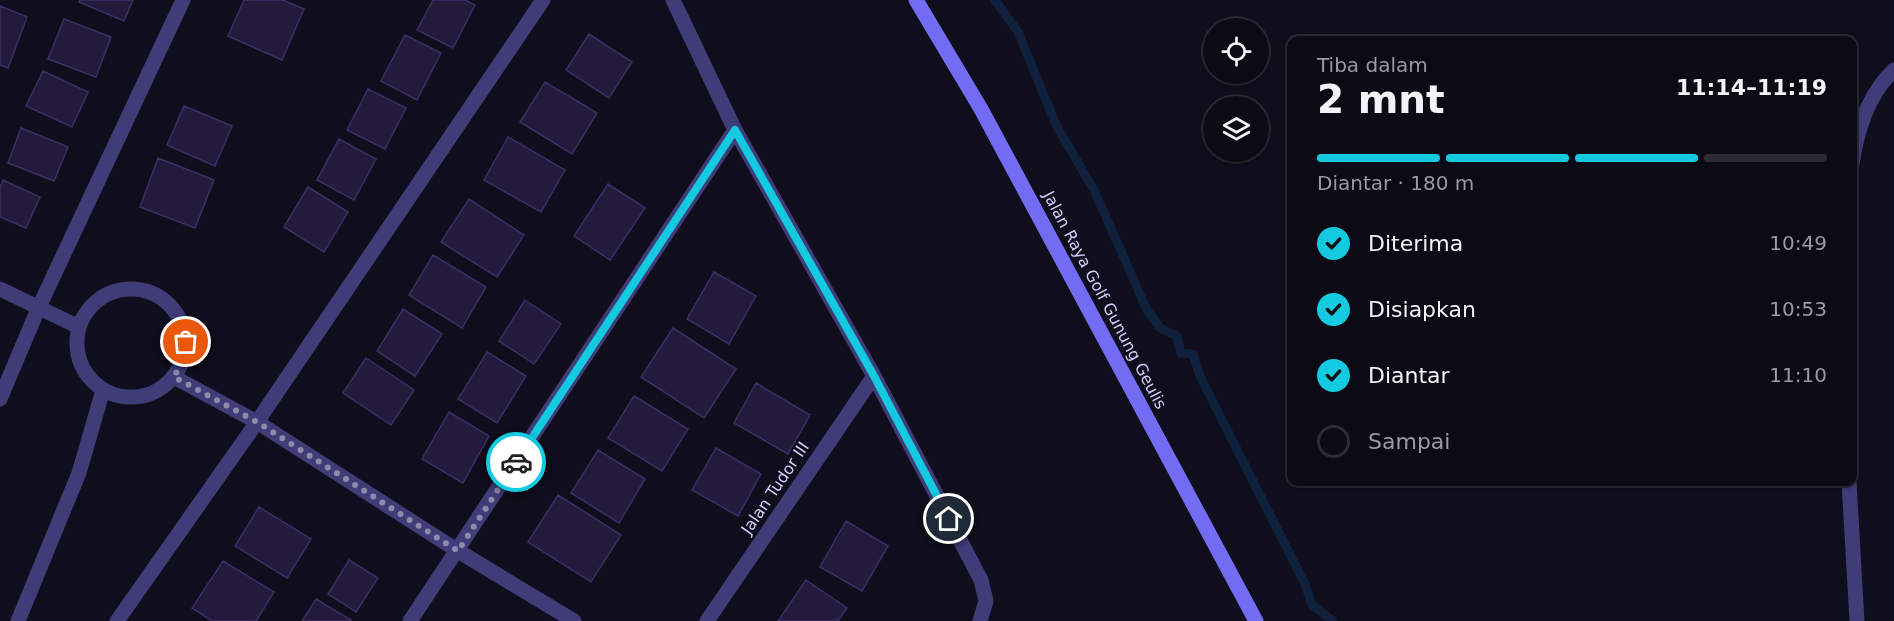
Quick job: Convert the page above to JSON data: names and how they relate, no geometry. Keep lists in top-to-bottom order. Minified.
{"streets":{"main road":["Jalan Raya Golf Gunung Geulis"],"street":["Jalan Tudor III"]},"page":{"heading":["2 mnt","Tiba dalam","11:14–11:19"],"bar":"Diantar · 180 m","list":[["Diterima","10:49"],["Disiapkan","10:53"],["Diantar","11:10"],"Sampai"]}}
